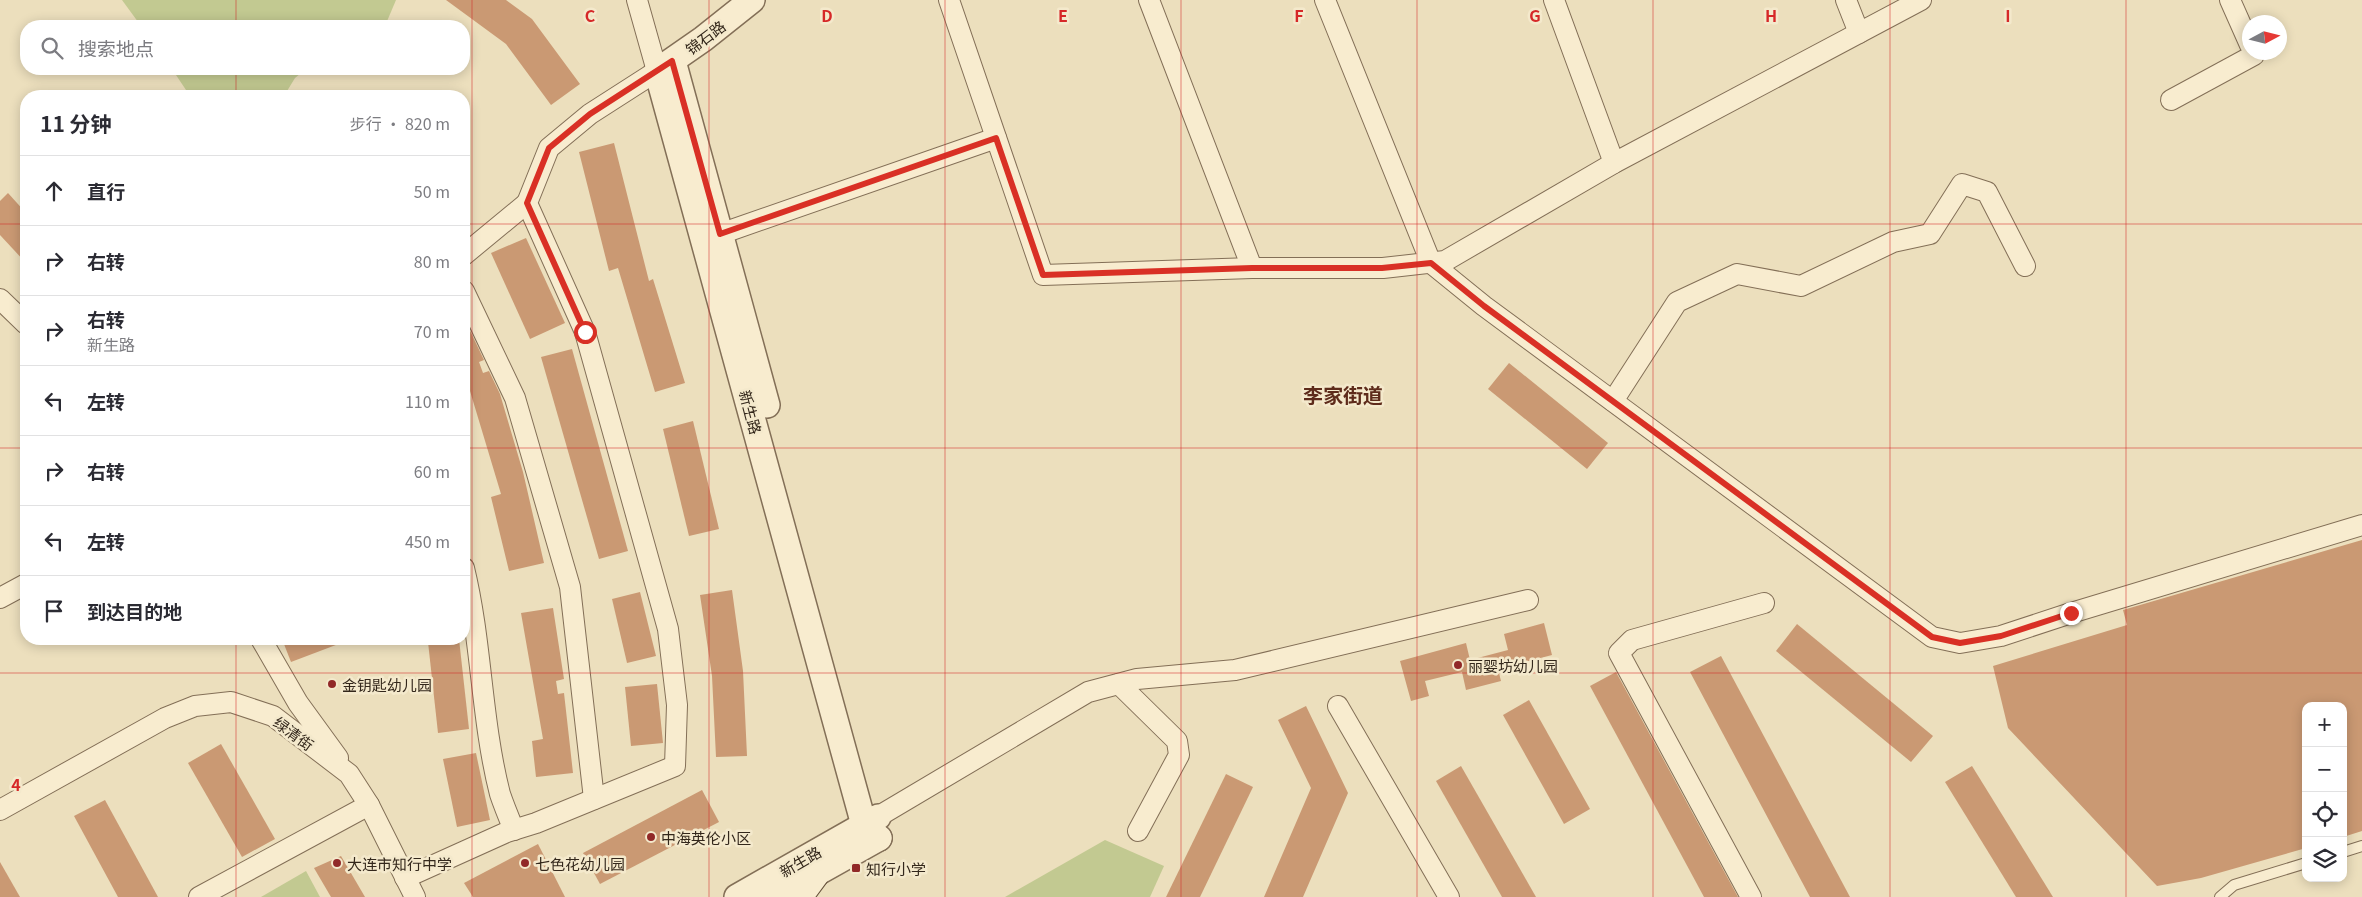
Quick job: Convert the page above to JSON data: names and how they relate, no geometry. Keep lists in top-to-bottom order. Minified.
{"streets":{"street":["锦石路","新生路","绿清街"]},"crossings":[["锦石路","新生路"]],"districts":["李家街道"],"places":{"other":["丽婴坊幼儿园","金钥匙幼儿园","中海英伦小区","大连市知行中学","七色花幼儿园"],"transit":["知行小学"]},"north":"right","page":{"search":"搜索地点","heading":["11 分钟","步行 · 820 m"],"list":[["直行","50 m"],["右转","80 m"],["右转","新生路","70 m"],["左转","110 m"],["右转","60 m"],["左转","450 m"],"到达目的地"],"map_buttons":["+","−"]},"grid":{"columns":["C","D","E","F","G","H","I"],"rows":["4"]}}
